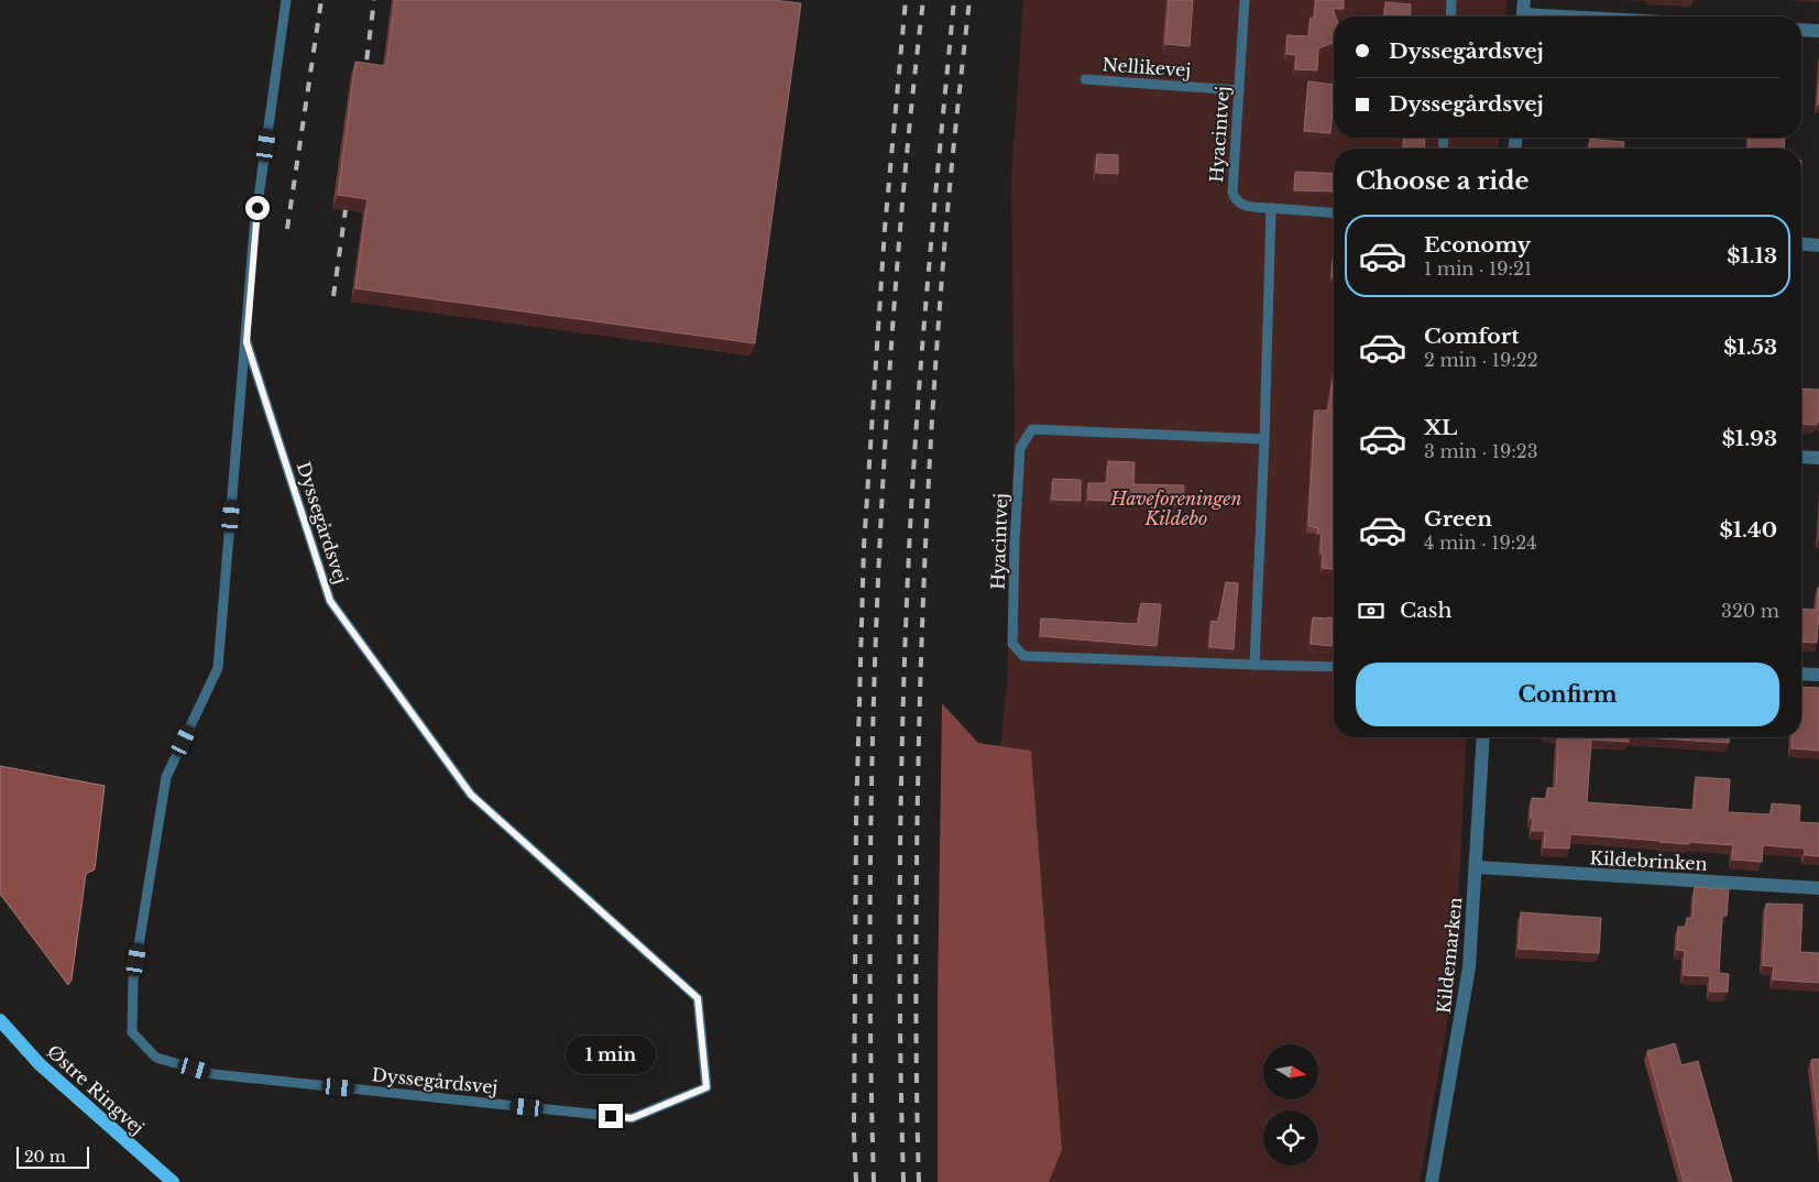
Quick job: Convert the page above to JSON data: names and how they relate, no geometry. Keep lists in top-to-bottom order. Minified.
{"streets":{"main road":["Østre Ringvej"],"street":["Kildebrinken","Kildemarken"],"lane":["Nellikevej","Hyacintvej","Dyssegårdsvej"]},"crossings":[["Nellikevej","Hyacintvej"],["Kildebrinken","Kildemarken"]],"parks":["Haveforeningen Kildebo"],"scale_bar":"20 m","north":"right","page":{"banner":["Dyssegårdsvej","Dyssegårdsvej"],"heading":"Choose a ride","list":[{"name":"Economy","note":"1 min · 19:21","value":"$1.13"},{"name":"Comfort","note":"2 min · 19:22","value":"$1.53"},{"name":"XL","note":"3 min · 19:23","value":"$1.93"},{"name":"Green","note":"4 min · 19:24","value":"$1.40"}],"pay":["Cash","320 m"],"buttons":"Confirm","bubble":"1 min","scale":"20 m"}}
